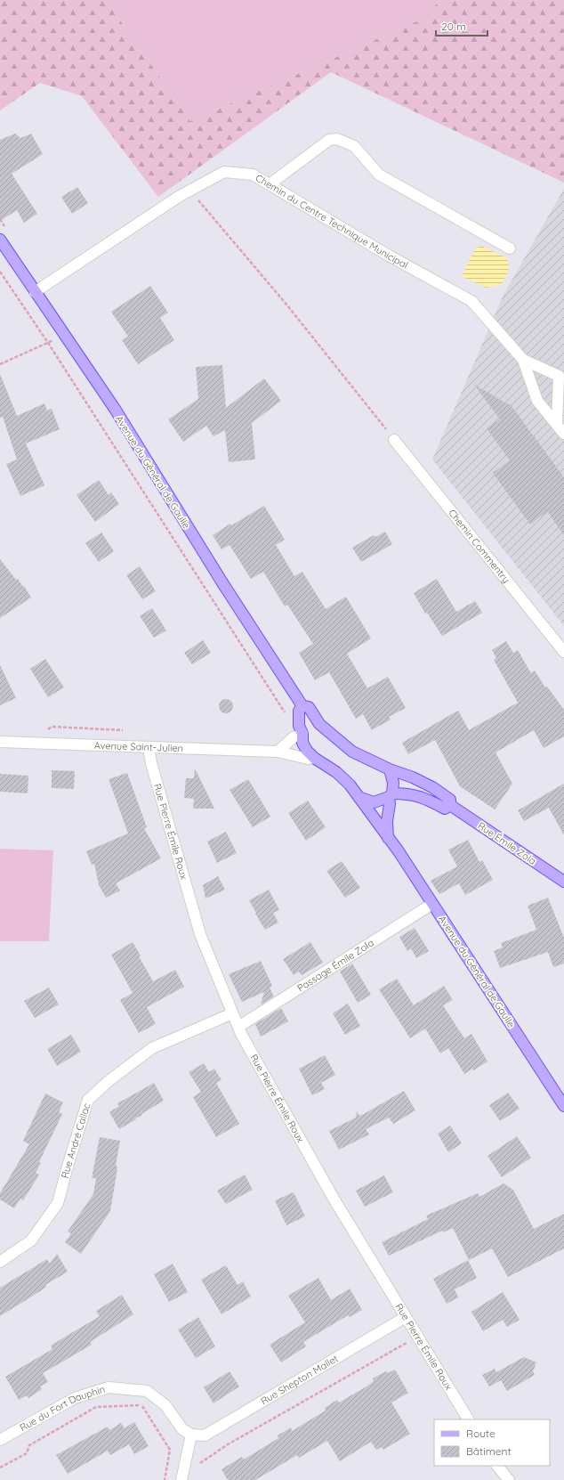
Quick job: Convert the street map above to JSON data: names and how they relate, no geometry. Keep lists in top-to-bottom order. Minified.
{"streets":{"main road":["Avenue du Général de Gaulle","Rue Émile Zola"],"street":["Chemin du Centre Technique Municipal","Chemin Commentry","Avenue Saint-Julien","Rue Pierre Émile Roux","Passage Émile Zola","Rue André Callac","Rue Shepton Mallet","Rue du Fort Dauphin"]},"crossings":[["Chemin du Centre Technique Municipal","Avenue du Général de Gaulle"],["Avenue du Général de Gaulle","Avenue Saint-Julien"],["Avenue du Général de Gaulle","Rue Émile Zola"],["Avenue du Général de Gaulle","Passage Émile Zola"],["Avenue Saint-Julien","Rue Pierre Émile Roux"],["Rue Pierre Émile Roux","Passage Émile Zola"],["Rue Pierre Émile Roux","Rue André Callac"],["Rue Pierre Émile Roux","Rue Shepton Mallet"],["Rue Shepton Mallet","Rue du Fort Dauphin"]],"legend":["Route","Bâtiment"],"scale_bar":"20 m"}
